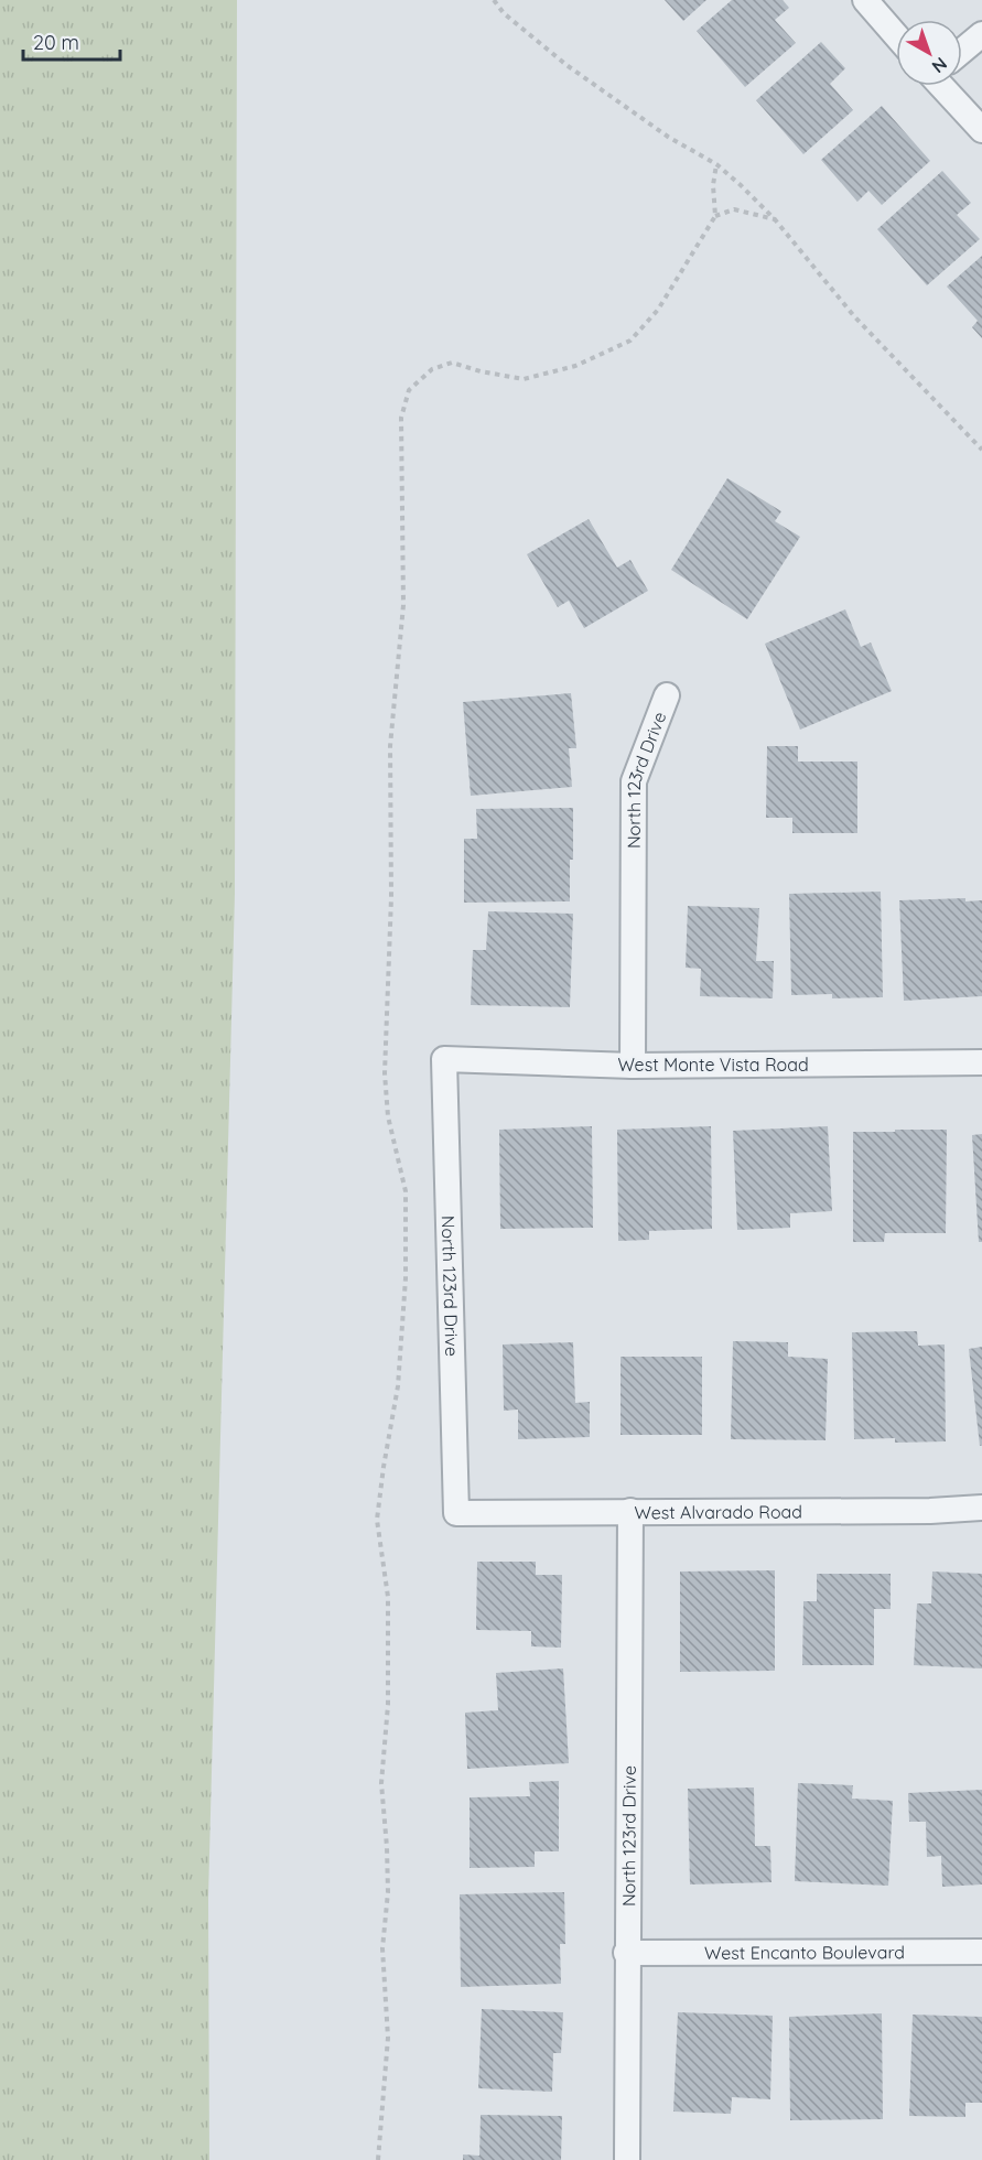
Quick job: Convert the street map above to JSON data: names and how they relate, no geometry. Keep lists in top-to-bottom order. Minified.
{"streets":{"street":["North 123rd Drive","West Monte Vista Road","West Alvarado Road","West Encanto Boulevard"]},"crossings":[["North 123rd Drive","West Monte Vista Road"],["North 123rd Drive","West Alvarado Road"],["North 123rd Drive","West Encanto Boulevard"]],"scale_bar":"20 m","north":"bottom right"}
